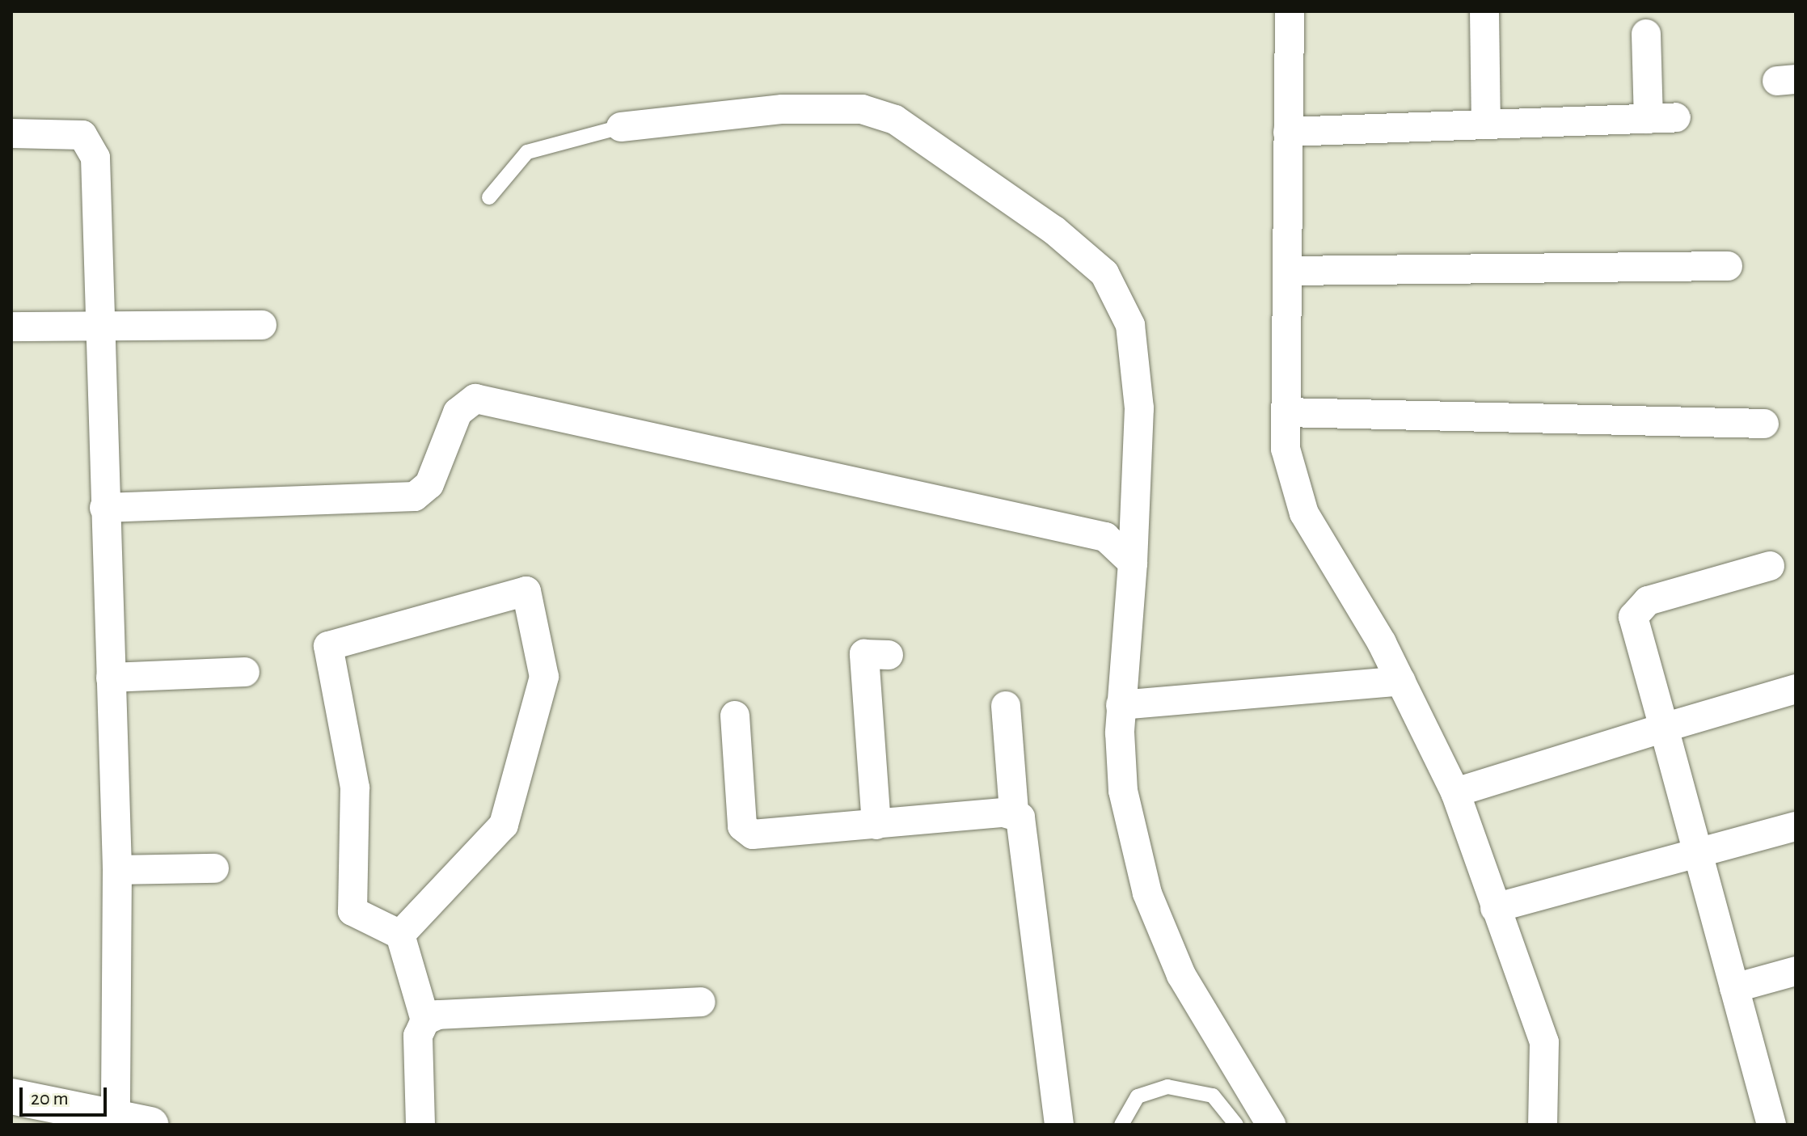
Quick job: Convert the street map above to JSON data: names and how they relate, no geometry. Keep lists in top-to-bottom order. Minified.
{"scale_bar":"20 m"}
